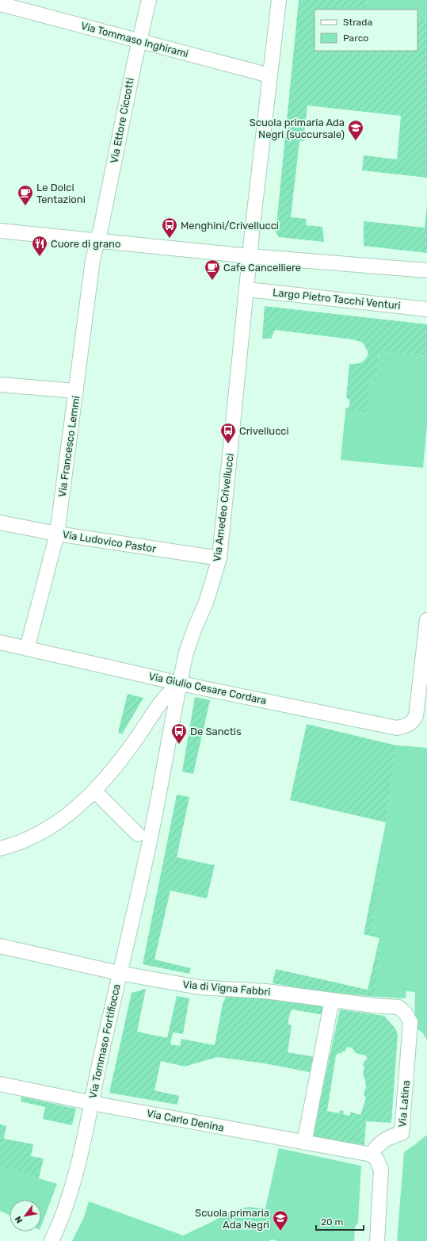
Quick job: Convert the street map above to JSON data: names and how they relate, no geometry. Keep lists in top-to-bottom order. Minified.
{"streets":{"street":["Via Tommaso Inghirami","Via Ettore Ciccotti","Largo Pietro Tacchi Venturi","Via Francesco Lemmi","Via Amedeo Crivellucci","Via Ludovico Pastor","Via Giulio Cesare Cordara","Via di Vigna Fabbri","Via Tommaso Fortifiocca","Via Latina","Via Carlo Denina"]},"crossings":[["Via Tommaso Inghirami","Via Ettore Ciccotti"],["Via Tommaso Inghirami","Via Amedeo Crivellucci"],["Via Ettore Ciccotti","Via Francesco Lemmi"],["Largo Pietro Tacchi Venturi","Via Amedeo Crivellucci"],["Via Francesco Lemmi","Via Ludovico Pastor"],["Via Francesco Lemmi","Via Giulio Cesare Cordara"],["Via Amedeo Crivellucci","Via Ludovico Pastor"],["Via Amedeo Crivellucci","Via Giulio Cesare Cordara"],["Via Amedeo Crivellucci","Via Tommaso Fortifiocca"],["Via di Vigna Fabbri","Via Tommaso Fortifiocca"],["Via di Vigna Fabbri","Via Latina"],["Via Tommaso Fortifiocca","Via Carlo Denina"],["Via Latina","Via Carlo Denina"]],"places":{"school or university":["Scuola primaria Ada Negri (succursale)","Scuola primaria Ada Negri"],"cafe":["Le Dolci Tentazioni","Cafe Cancelliere"],"bus stop":["Menghini/Crivellucci","Crivellucci","De Sanctis"],"restaurant":["Cuore di grano"]},"legend":["Strada","Parco"],"scale_bar":"20 m","north":"bottom left"}
